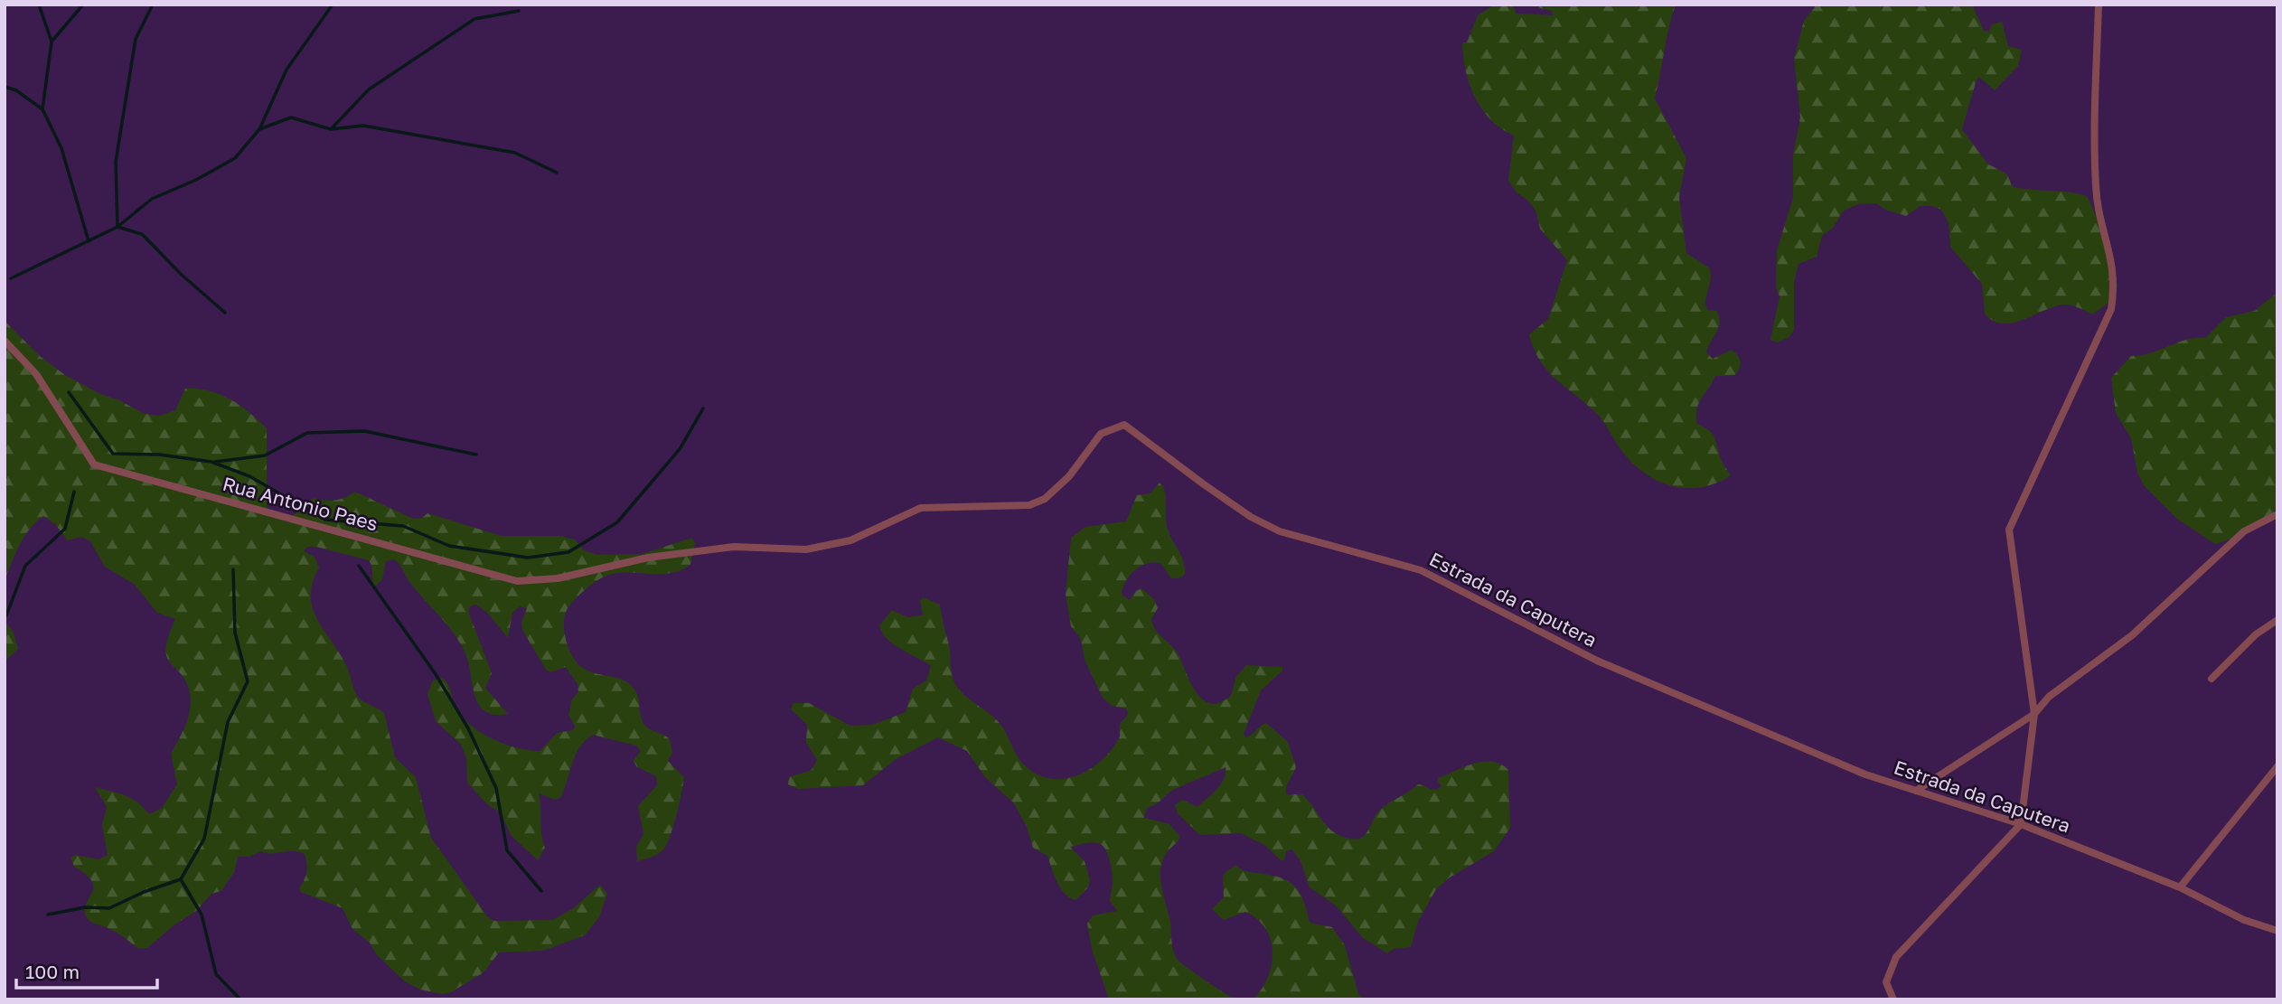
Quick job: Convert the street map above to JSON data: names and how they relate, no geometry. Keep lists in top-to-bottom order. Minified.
{"streets":{"street":["Rua Antonio Paes","Estrada da Caputera"]},"crossings":[["Rua Antonio Paes","Estrada da Caputera"]],"scale_bar":"100 m"}
